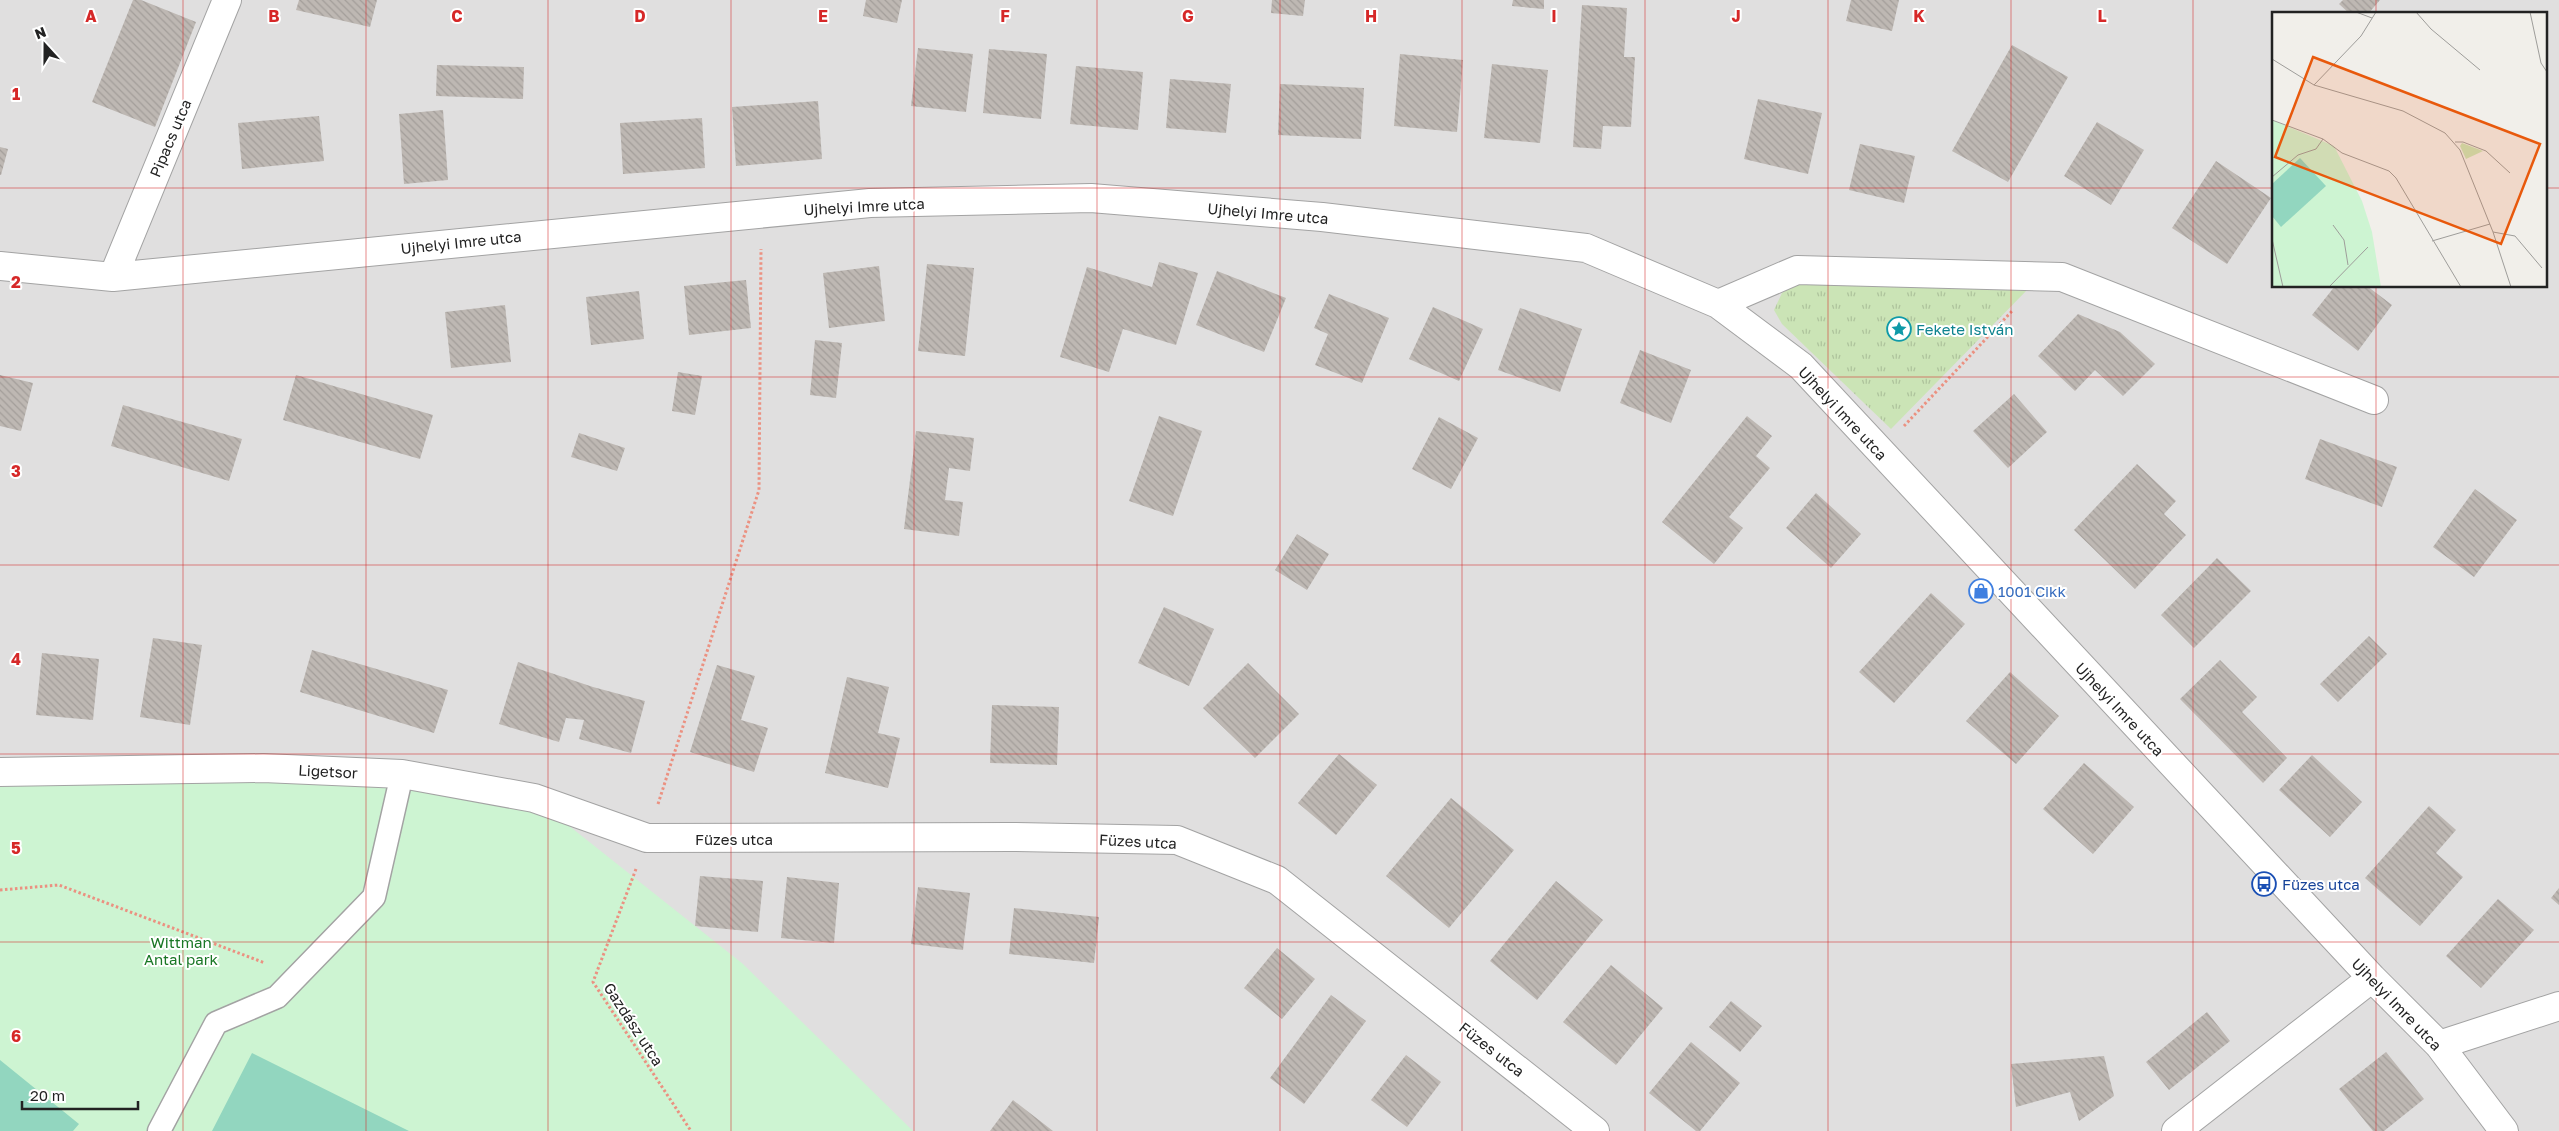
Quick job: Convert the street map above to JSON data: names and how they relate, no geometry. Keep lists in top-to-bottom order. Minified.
{"streets":{"street":["Pipacs utca","Ujhelyi Imre utca","Ligetsor","Füzes utca"],"path":["Gazdász utca"]},"crossings":[["Pipacs utca","Ujhelyi Imre utca"],["Ligetsor","Füzes utca"],["Ligetsor","Gazdász utca"],["Füzes utca","Gazdász utca"]],"parks":["Wittman Antal park"],"places":{"place":["Fekete István"],"shop":["1001 Cikk"],"bus stop":["Füzes utca"]},"scale_bar":"20 m","north":"top","grid":{"columns":["A","B","C","D","E","F","G","H","I","J","K","L"],"rows":["1","2","3","4","5","6"]}}
